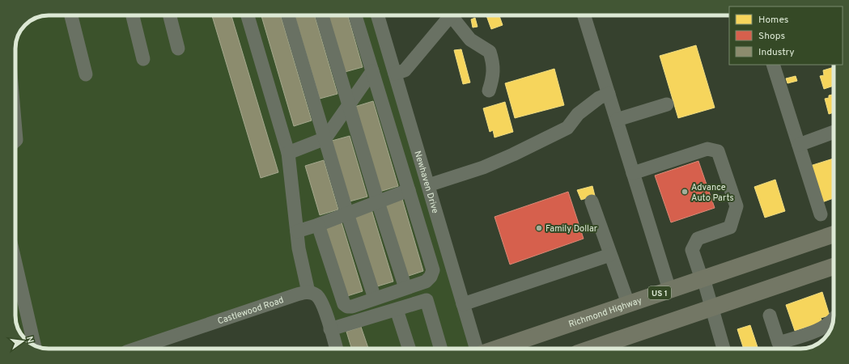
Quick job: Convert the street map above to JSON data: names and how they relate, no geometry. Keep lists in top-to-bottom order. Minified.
{"streets":{"main road":["US 1","Richmond Highway"],"street":["Newhaven Drive","Castlewood Road"]},"places":["Advance Auto Parts","Family Dollar"],"legend":["Homes","Shops","Industry"],"north":"right"}
